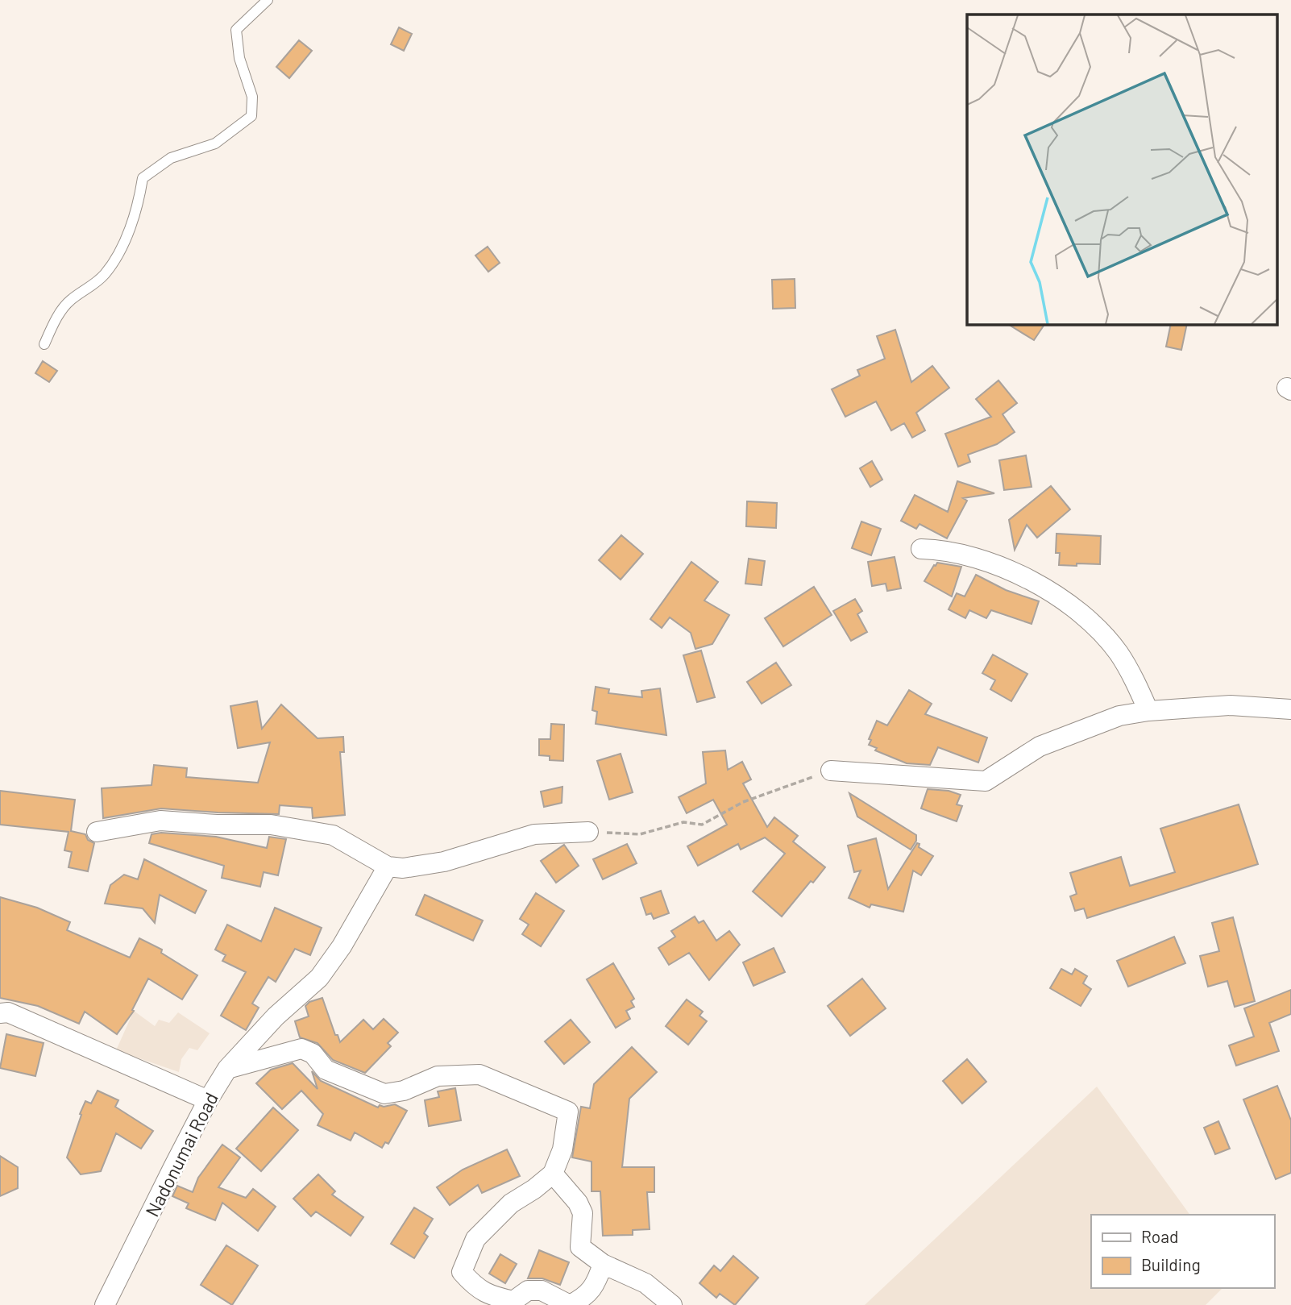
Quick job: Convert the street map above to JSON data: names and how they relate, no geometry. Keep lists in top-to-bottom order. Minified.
{"streets":{"street":["Nadonumai Road"]},"legend":["Road","Building"]}
